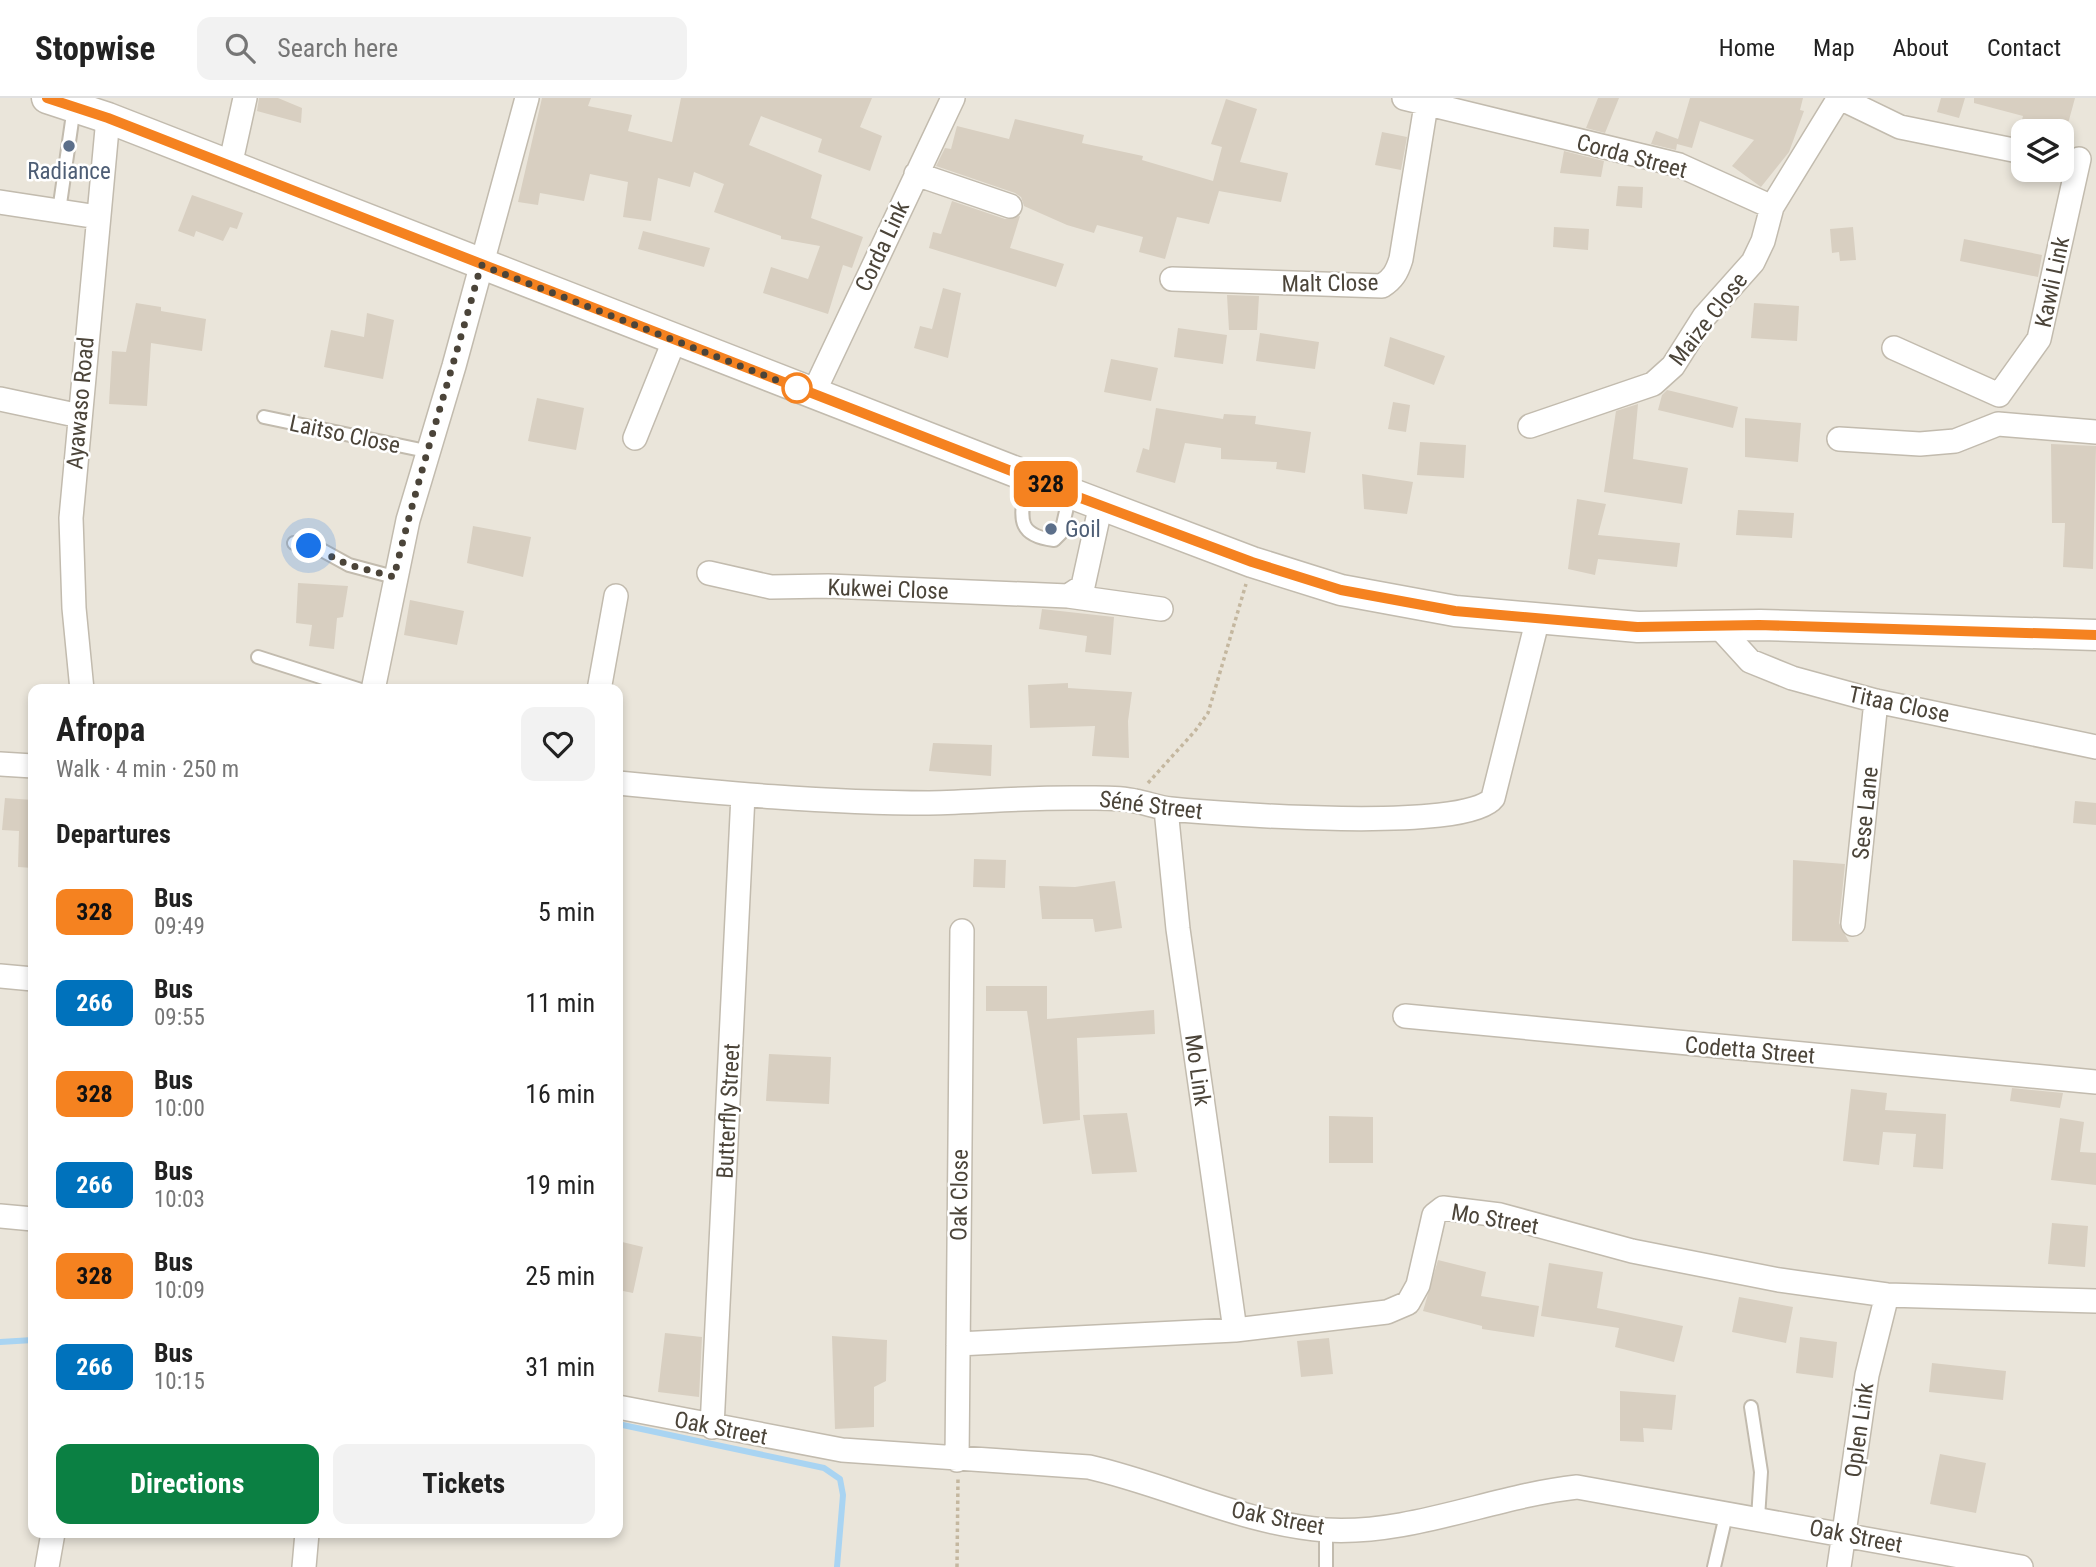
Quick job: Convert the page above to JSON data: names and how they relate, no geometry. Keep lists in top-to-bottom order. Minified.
{"streets":{"street":["Corda Street","Corda Link","Kawli Link","Malt Close","Maize Close","Ayawaso Road","Kukwei Close","Titaa Close","Séné Street","Sese Lane","Codetta Street","Mo Link","Butterfly Street","Oak Close","Mo Street","Oak Street","Oplen Link"],"lane":["Laitso Close"]},"crossings":[["Corda Street","Malt Close"],["Corda Street","Maize Close"],["Titaa Close","Sese Lane"],["Séné Street","Mo Link"],["Séné Street","Butterfly Street"],["Mo Link","Mo Street"],["Butterfly Street","Oak Street"],["Oak Close","Mo Street"],["Oak Close","Oak Street"],["Mo Street","Oplen Link"],["Oak Street","Oplen Link"]],"places":["Radiance","Goil"],"lines":["bus line 328"],"page":{"header":"Stopwise","search":"Search here","nav":["Home","Map","About","Contact"],"on_map":"328","heading":[["Afropa","Walk · 4 min · 250 m"],"Departures"],"list":[{"mark":"328","name":"Bus","note":"09:49","value":"5 min"},{"mark":"266","name":"Bus","note":"09:55","value":"11 min"},{"mark":"328","name":"Bus","note":"10:00","value":"16 min"},{"mark":"266","name":"Bus","note":"10:03","value":"19 min"},{"mark":"328","name":"Bus","note":"10:09","value":"25 min"},{"mark":"266","name":"Bus","note":"10:15","value":"31 min"}],"buttons":["Directions","Tickets"]}}
